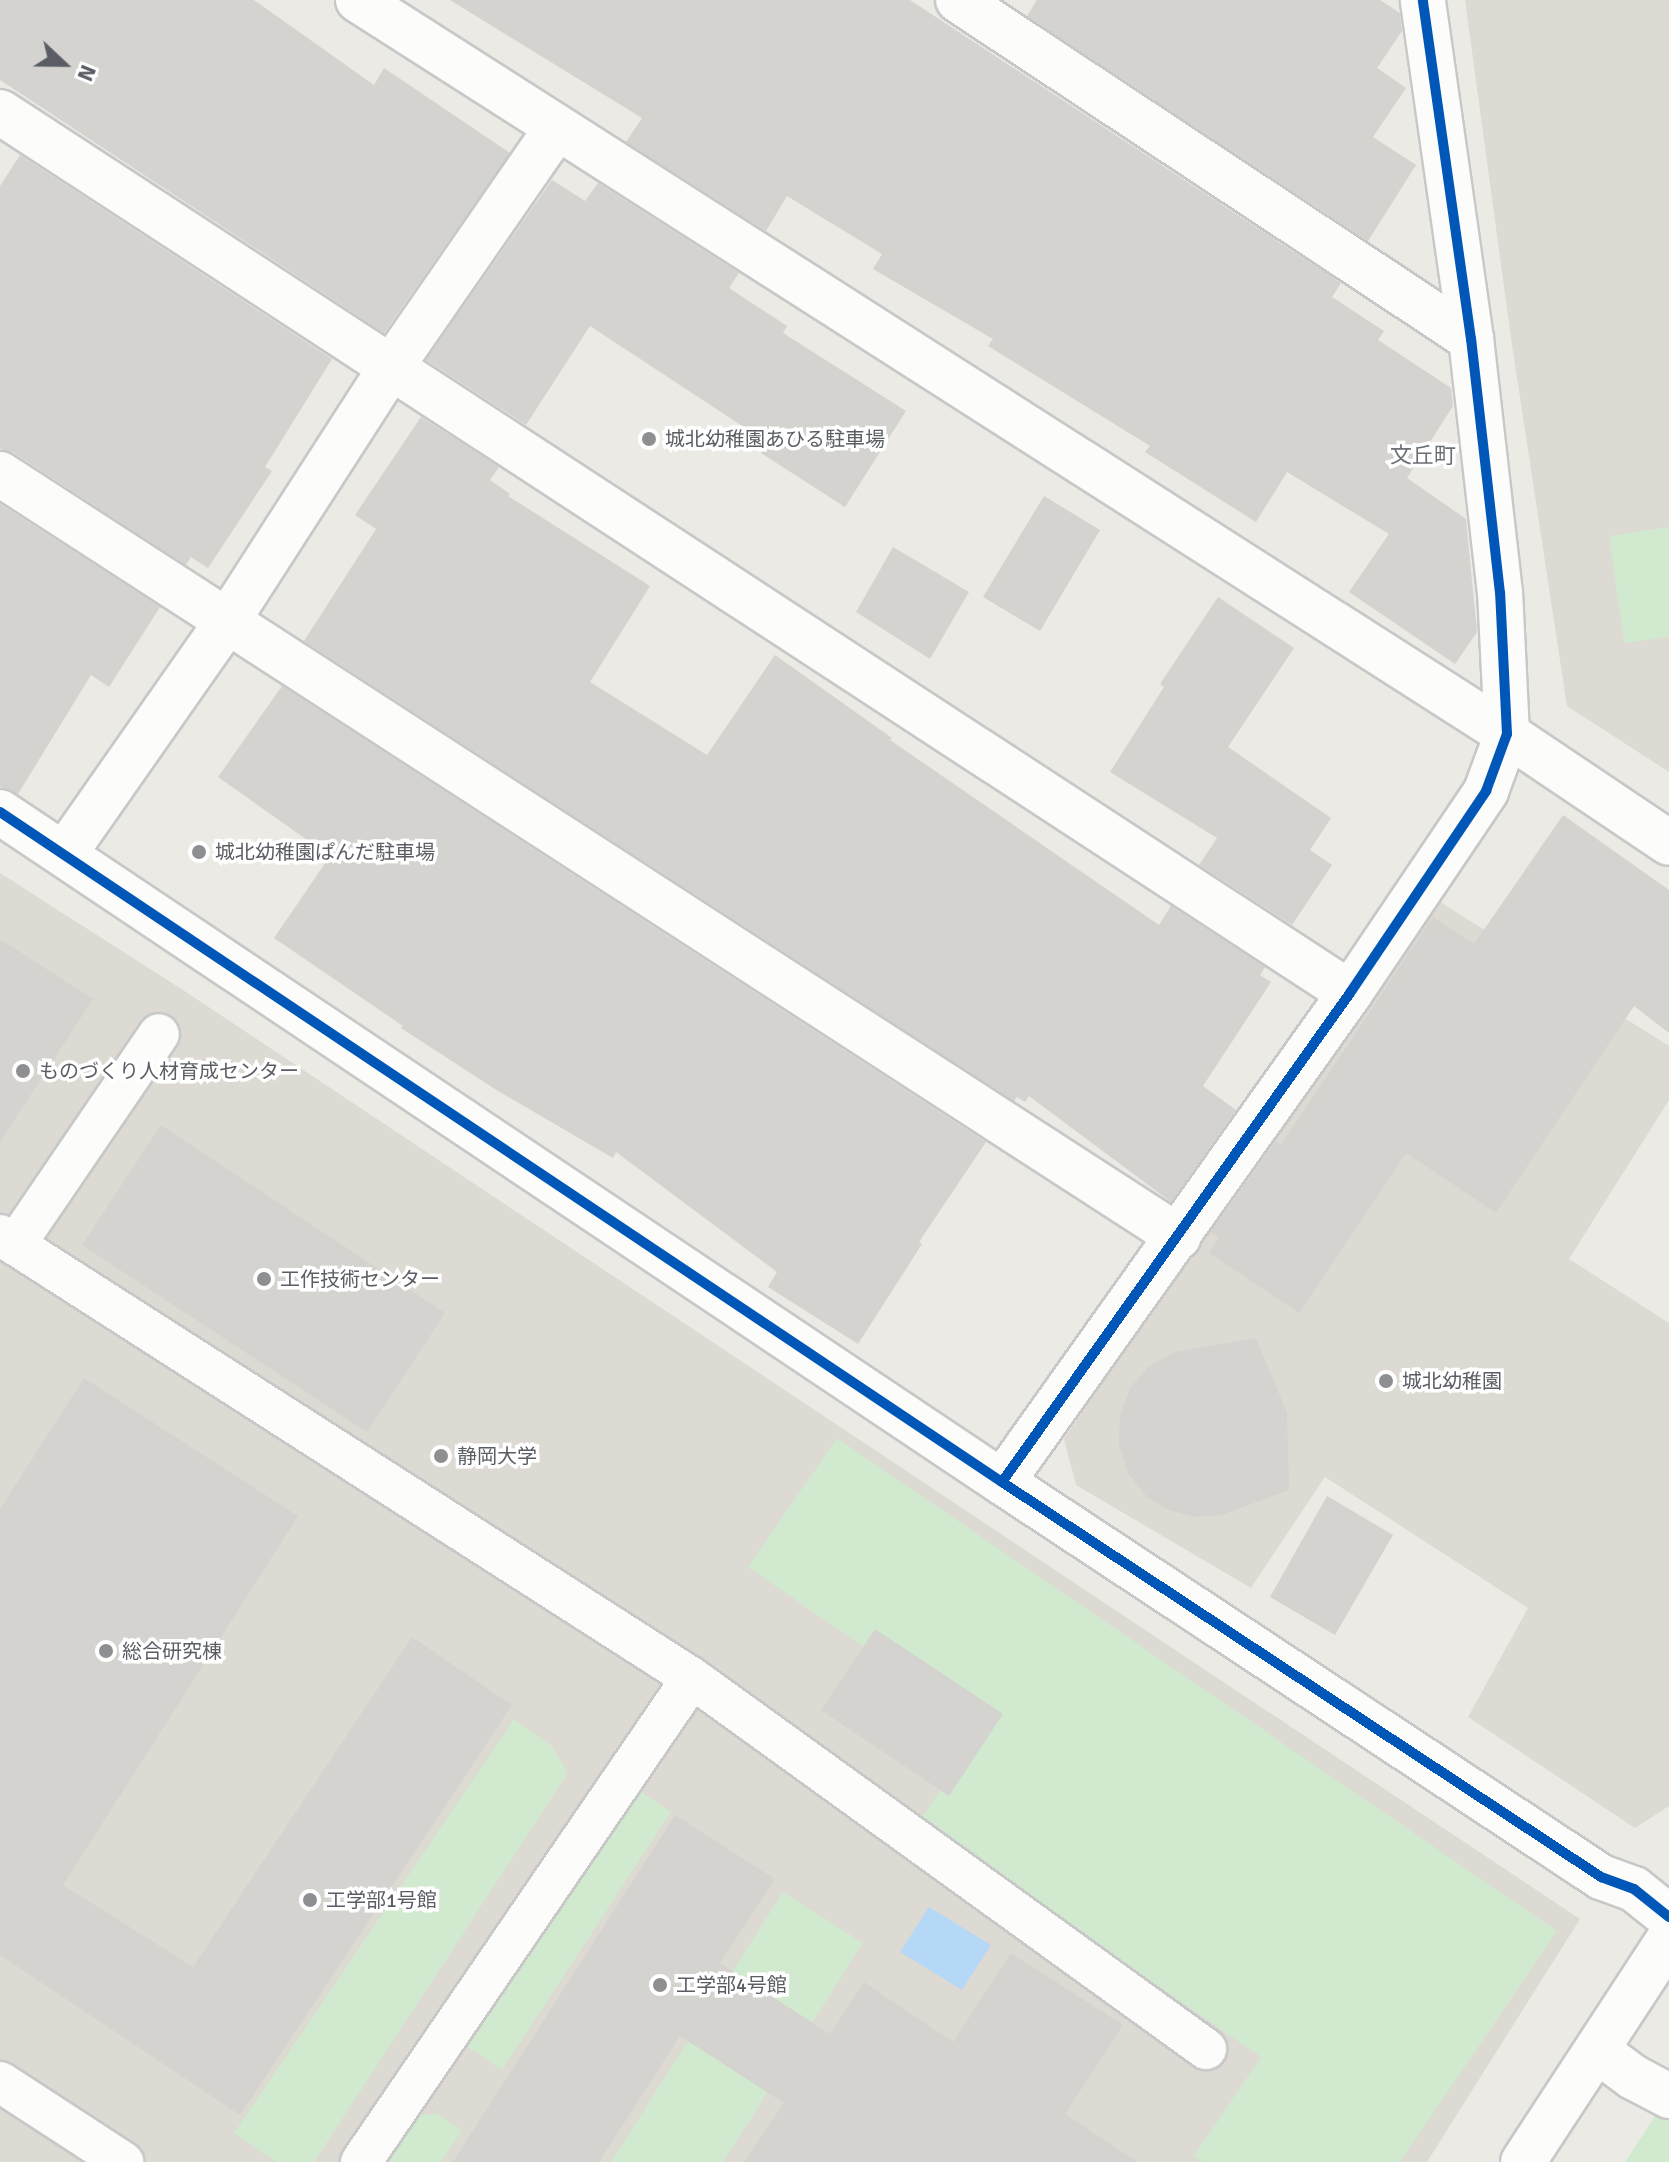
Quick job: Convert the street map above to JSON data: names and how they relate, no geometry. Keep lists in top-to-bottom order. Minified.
{"districts":["文丘町"],"places":["城北幼稚園あひる駐車場","城北幼稚園ぱんだ駐車場","ものづくり人材育成センター","工作技術センター","城北幼稚園","静岡大学","総合研究棟","工学部1号館","工学部4号館"],"north":"right"}
